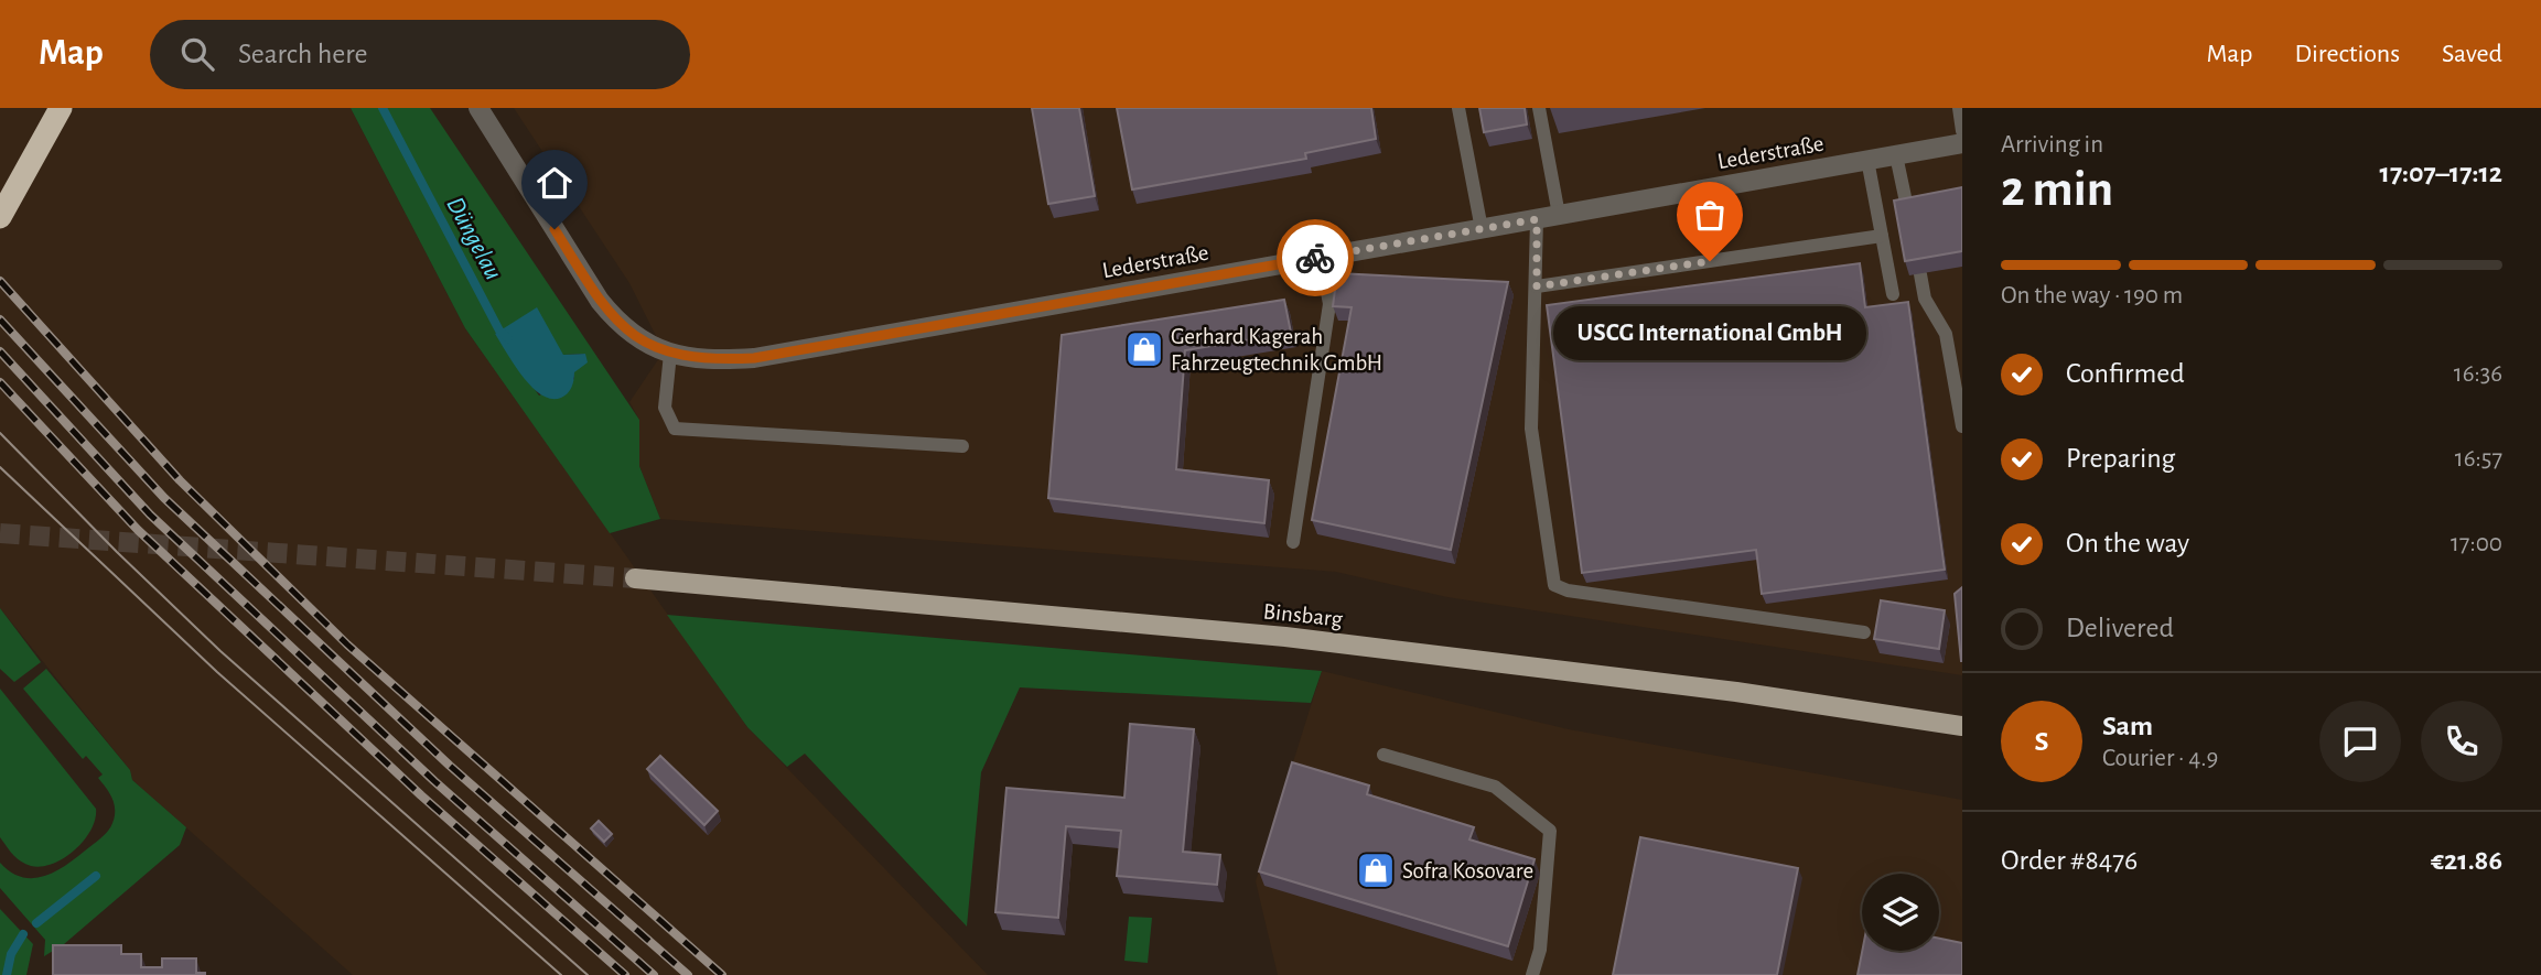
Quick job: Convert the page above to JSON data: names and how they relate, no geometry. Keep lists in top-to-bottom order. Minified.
{"streets":{"main road":["Binsbarg"],"street":["Lederstraße"]},"water":["Düngelau"],"places":{"other":["USCG International GmbH"],"shop":["Gerhard Kagerah Fahrzeugtechnik GmbH","Sofra Kosovare"]},"page":{"header":"Map","search":"Search here","nav":["Map","Directions","Saved"],"heading":["2 min","Arriving in","17:07–17:12"],"panel":["Sam","Courier · 4.9","Order #8476","€21.86"],"bar":"On the way · 190 m","bubble":"USCG International GmbH","list":[["Confirmed","16:36"],["Preparing","16:57"],["On the way","17:00"],"Delivered"],"round":"S"}}
